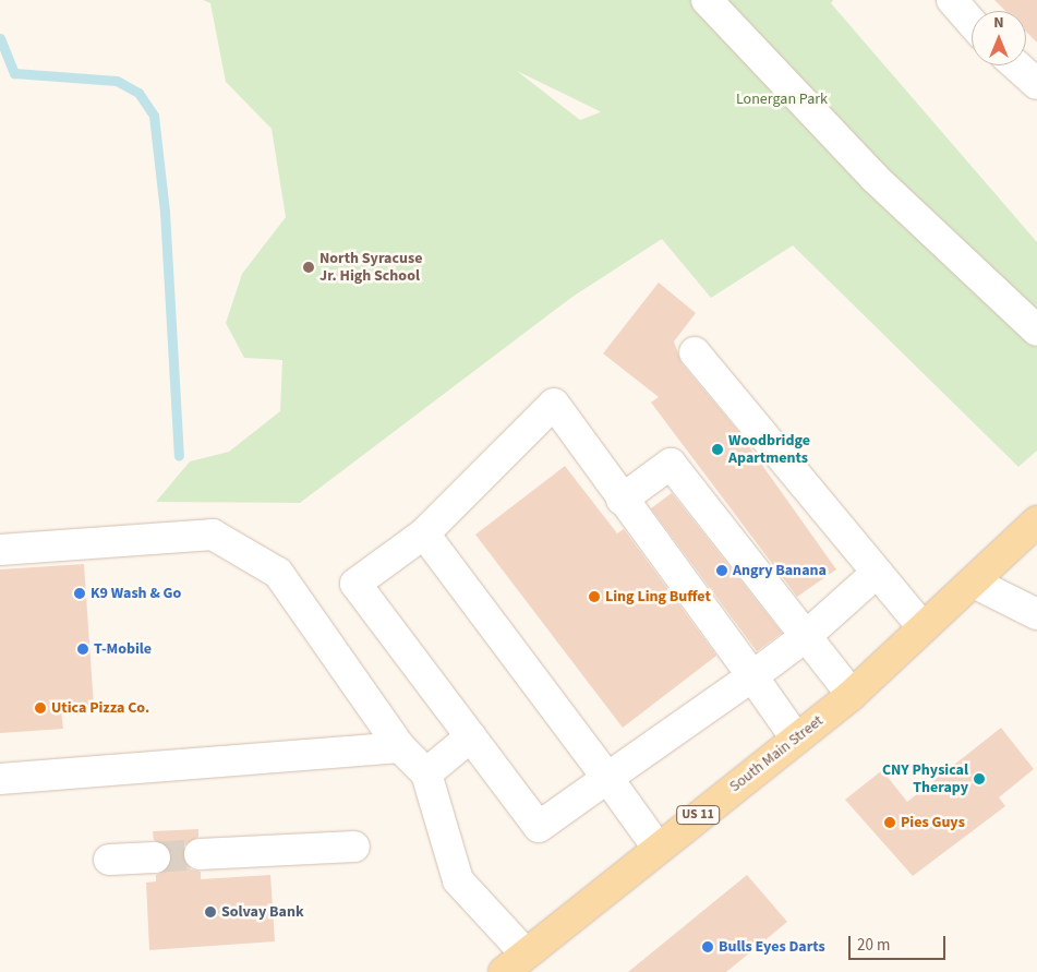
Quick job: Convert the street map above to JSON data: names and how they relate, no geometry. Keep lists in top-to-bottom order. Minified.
{"streets":{"main road":["South Main Street","US 11"]},"parks":["Lonergan Park"],"places":["North Syracuse Jr. High School","Woodbridge Apartments","Angry Banana","K9 Wash & Go","Ling Ling Buffet","T-Mobile","Utica Pizza Co.","CNY Physical Therapy","Pies Guys","Solvay Bank","Bulls Eyes Darts"],"scale_bar":"20 m","north":"top"}
